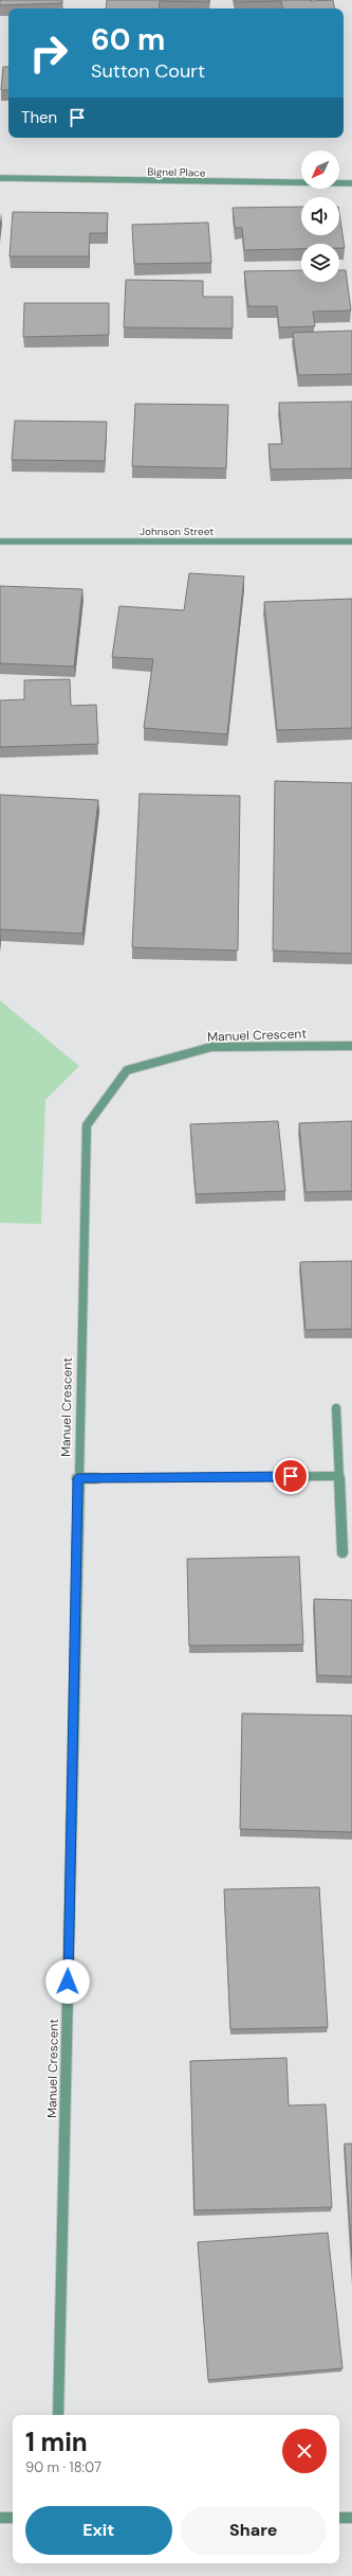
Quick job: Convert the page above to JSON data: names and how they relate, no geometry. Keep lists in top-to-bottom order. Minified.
{"streets":{"street":["Bignel Place","Johnson Street","Manuel Crescent"]},"north":"bottom left","page":{"turn":["60 m","Sutton Court"],"then":"Then","heading":["1 min","90 m · 18:07"],"buttons":["Exit","Share"]}}
